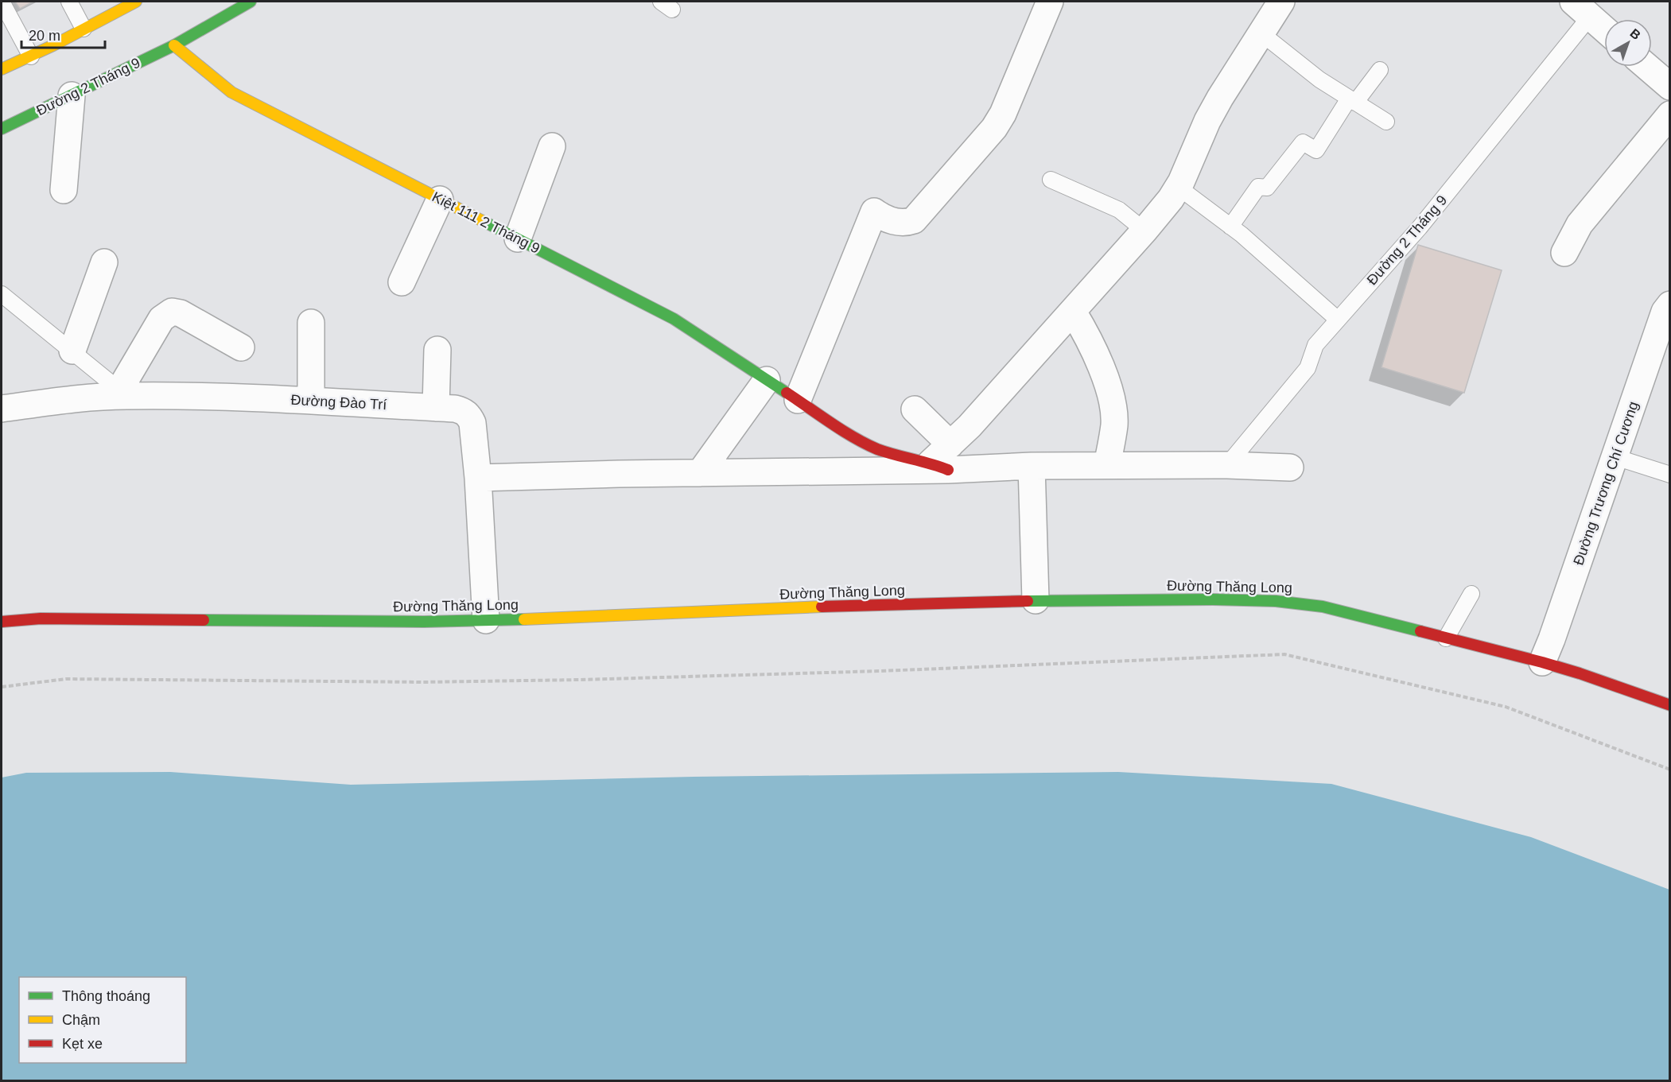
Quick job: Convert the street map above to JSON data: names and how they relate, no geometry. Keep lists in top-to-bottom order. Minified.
{"streets":{"main road":["Đường 2 Tháng 9","Kiệt 111 2 Tháng 9","Đường Thăng Long"],"street":["Đường Đào Trí","Đường Trương Chí Cương"]},"crossings":[["Đường 2 Tháng 9","Kiệt 111 2 Tháng 9"],["Đường Đào Trí","Đường Thăng Long"],["Đường Trương Chí Cương","Đường Thăng Long"]],"legend":["Thông thoáng","Chậm","Kẹt xe"],"scale_bar":"20 m","north":"top right"}
